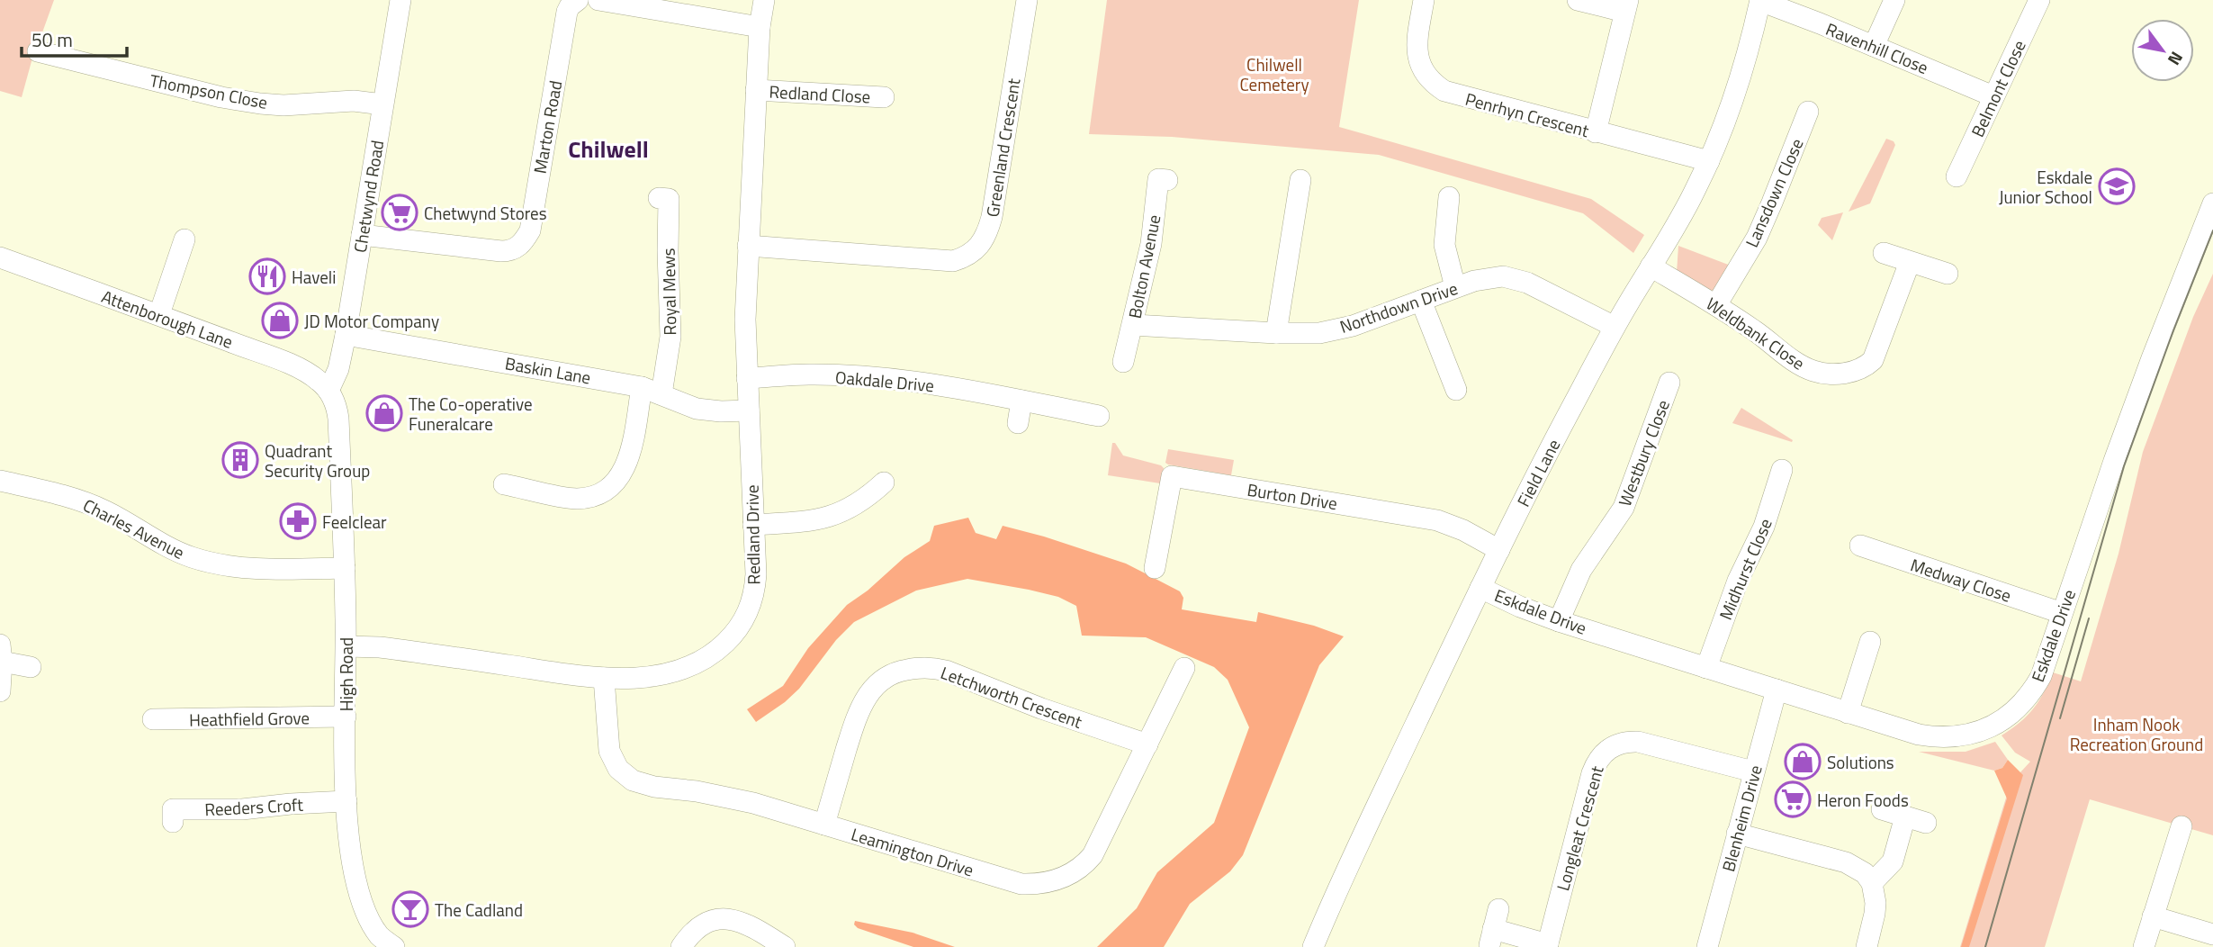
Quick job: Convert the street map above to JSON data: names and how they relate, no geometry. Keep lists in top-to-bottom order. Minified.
{"streets":{"street":["Ravenhill Close","Belmont Close","Thompson Close","Redland Close","Penrhyn Crescent","Marton Road","Greenland Crescent","Lansdown Close","Chetwynd Road","Bolton Avenue","Royal Mews","Northdown Drive","Attenborough Lane","Weldbank Close","Baskin Lane","Oakdale Drive","Westbury Close","Field Lane","Burton Drive","Charles Avenue","Redland Drive","Midhurst Close","Medway Close","Eskdale Drive","High Road","Letchworth Crescent","Heathfield Grove","Reeders Croft","Blenheim Drive","Longleat Crescent","Leamington Drive"]},"crossings":[["Ravenhill Close","Belmont Close"],["Ravenhill Close","Field Lane"],["Thompson Close","Chetwynd Road"],["Redland Close","Redland Drive"],["Penrhyn Crescent","Field Lane"],["Marton Road","Chetwynd Road"],["Greenland Crescent","Redland Drive"],["Lansdown Close","Weldbank Close"],["Chetwynd Road","Attenborough Lane"],["Chetwynd Road","Baskin Lane"],["Chetwynd Road","High Road"],["Bolton Avenue","Northdown Drive"],["Royal Mews","Baskin Lane"],["Northdown Drive","Field Lane"],["Attenborough Lane","High Road"],["Weldbank Close","Field Lane"],["Baskin Lane","Redland Drive"],["Oakdale Drive","Redland Drive"],["Westbury Close","Eskdale Drive"],["Field Lane","Burton Drive"],["Field Lane","Eskdale Drive"],["Charles Avenue","High Road"],["Redland Drive","High Road"],["Redland Drive","Leamington Drive"],["Midhurst Close","Eskdale Drive"],["Medway Close","Eskdale Drive"],["Eskdale Drive","Blenheim Drive"],["High Road","Heathfield Grove"],["High Road","Reeders Croft"],["Letchworth Crescent","Leamington Drive"],["Blenheim Drive","Longleat Crescent"]],"districts":["Chilwell"],"parks":["Chilwell Cemetery","Inham Nook Recreation Ground"],"places":{"school or university":["Eskdale Junior School"],"supermarket":["Chetwynd Stores","Heron Foods"],"restaurant":["Haveli"],"shop":["JD Motor Company","The Co-operative Funeralcare","Solutions"],"building":["Quadrant Security Group"],"pharmacy":["Feelclear"],"bar":["The Cadland"]},"scale_bar":"50 m","north":"bottom right"}
